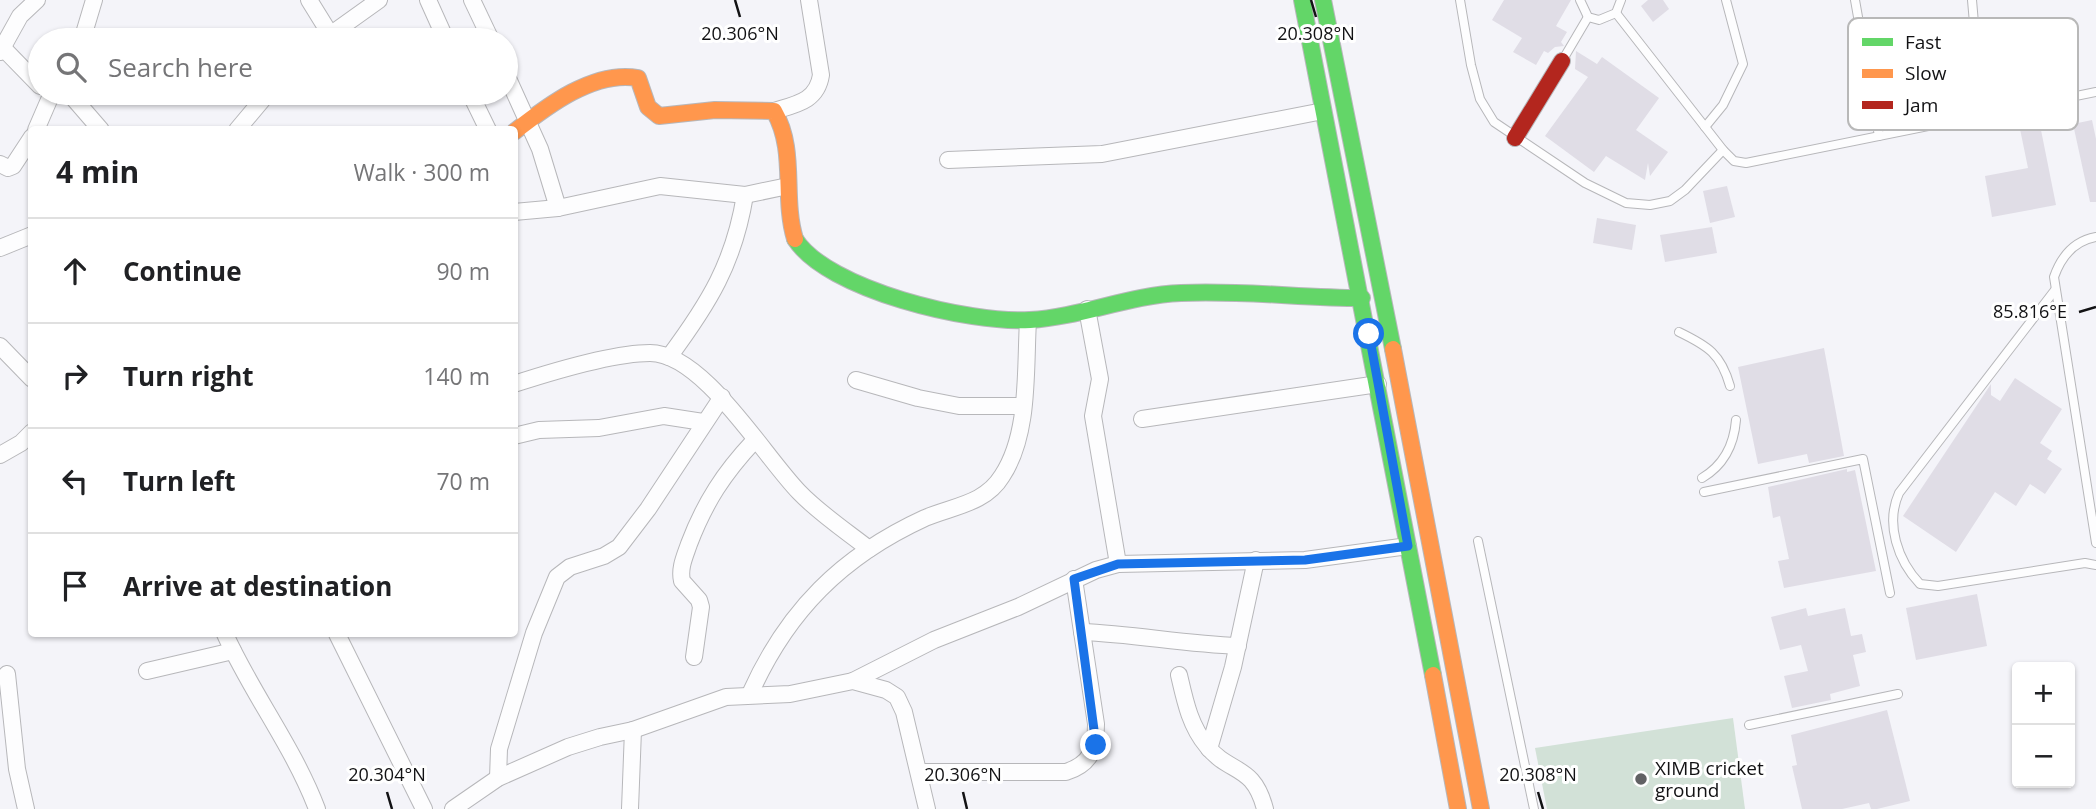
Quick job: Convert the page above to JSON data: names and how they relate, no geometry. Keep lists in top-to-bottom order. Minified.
{"places":["XIMB cricket ground"],"legend":["Fast","Slow","Jam"],"page":{"search":"Search here","heading":["4 min","Walk · 300 m"],"list":[["Continue","90 m"],["Turn right","140 m"],["Turn left","70 m"],"Arrive at destination"],"map_buttons":["+","−"]},"coordinates":["20.306°N","20.308°N","85.816°E","20.304°N"]}
